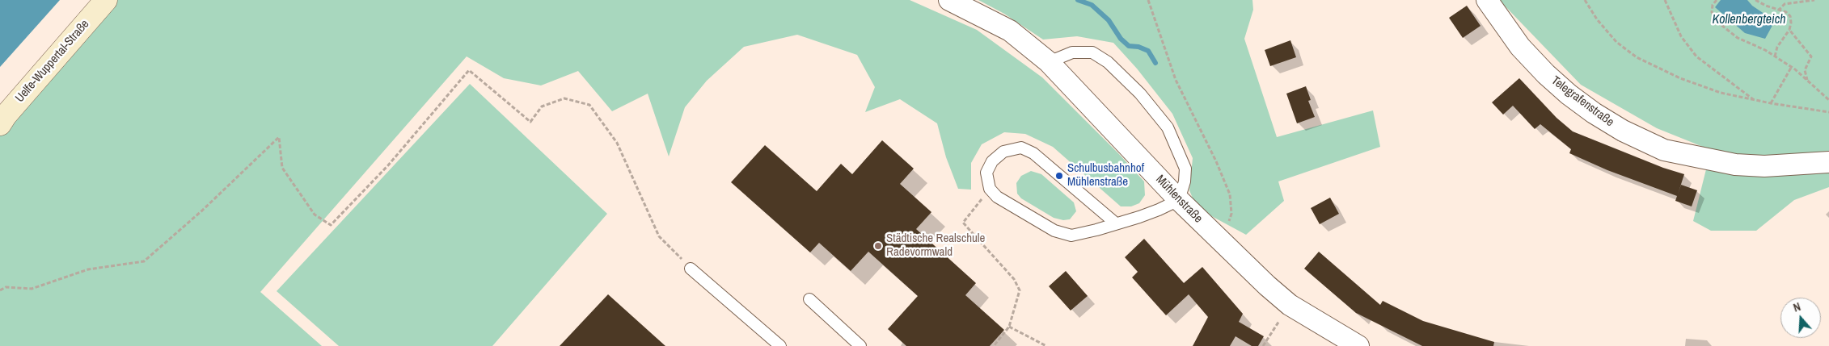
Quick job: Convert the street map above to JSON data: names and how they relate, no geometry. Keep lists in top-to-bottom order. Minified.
{"streets":{"main road":["Uelfe-Wuppertal-Straße"],"street":["Telegrafenstraße","Mühlenstraße"]},"water":["Kollenbergteich"],"places":["Schulbusbahnhof Mühlenstraße","Städtische Realschule Radevormwald"],"north":"top"}
